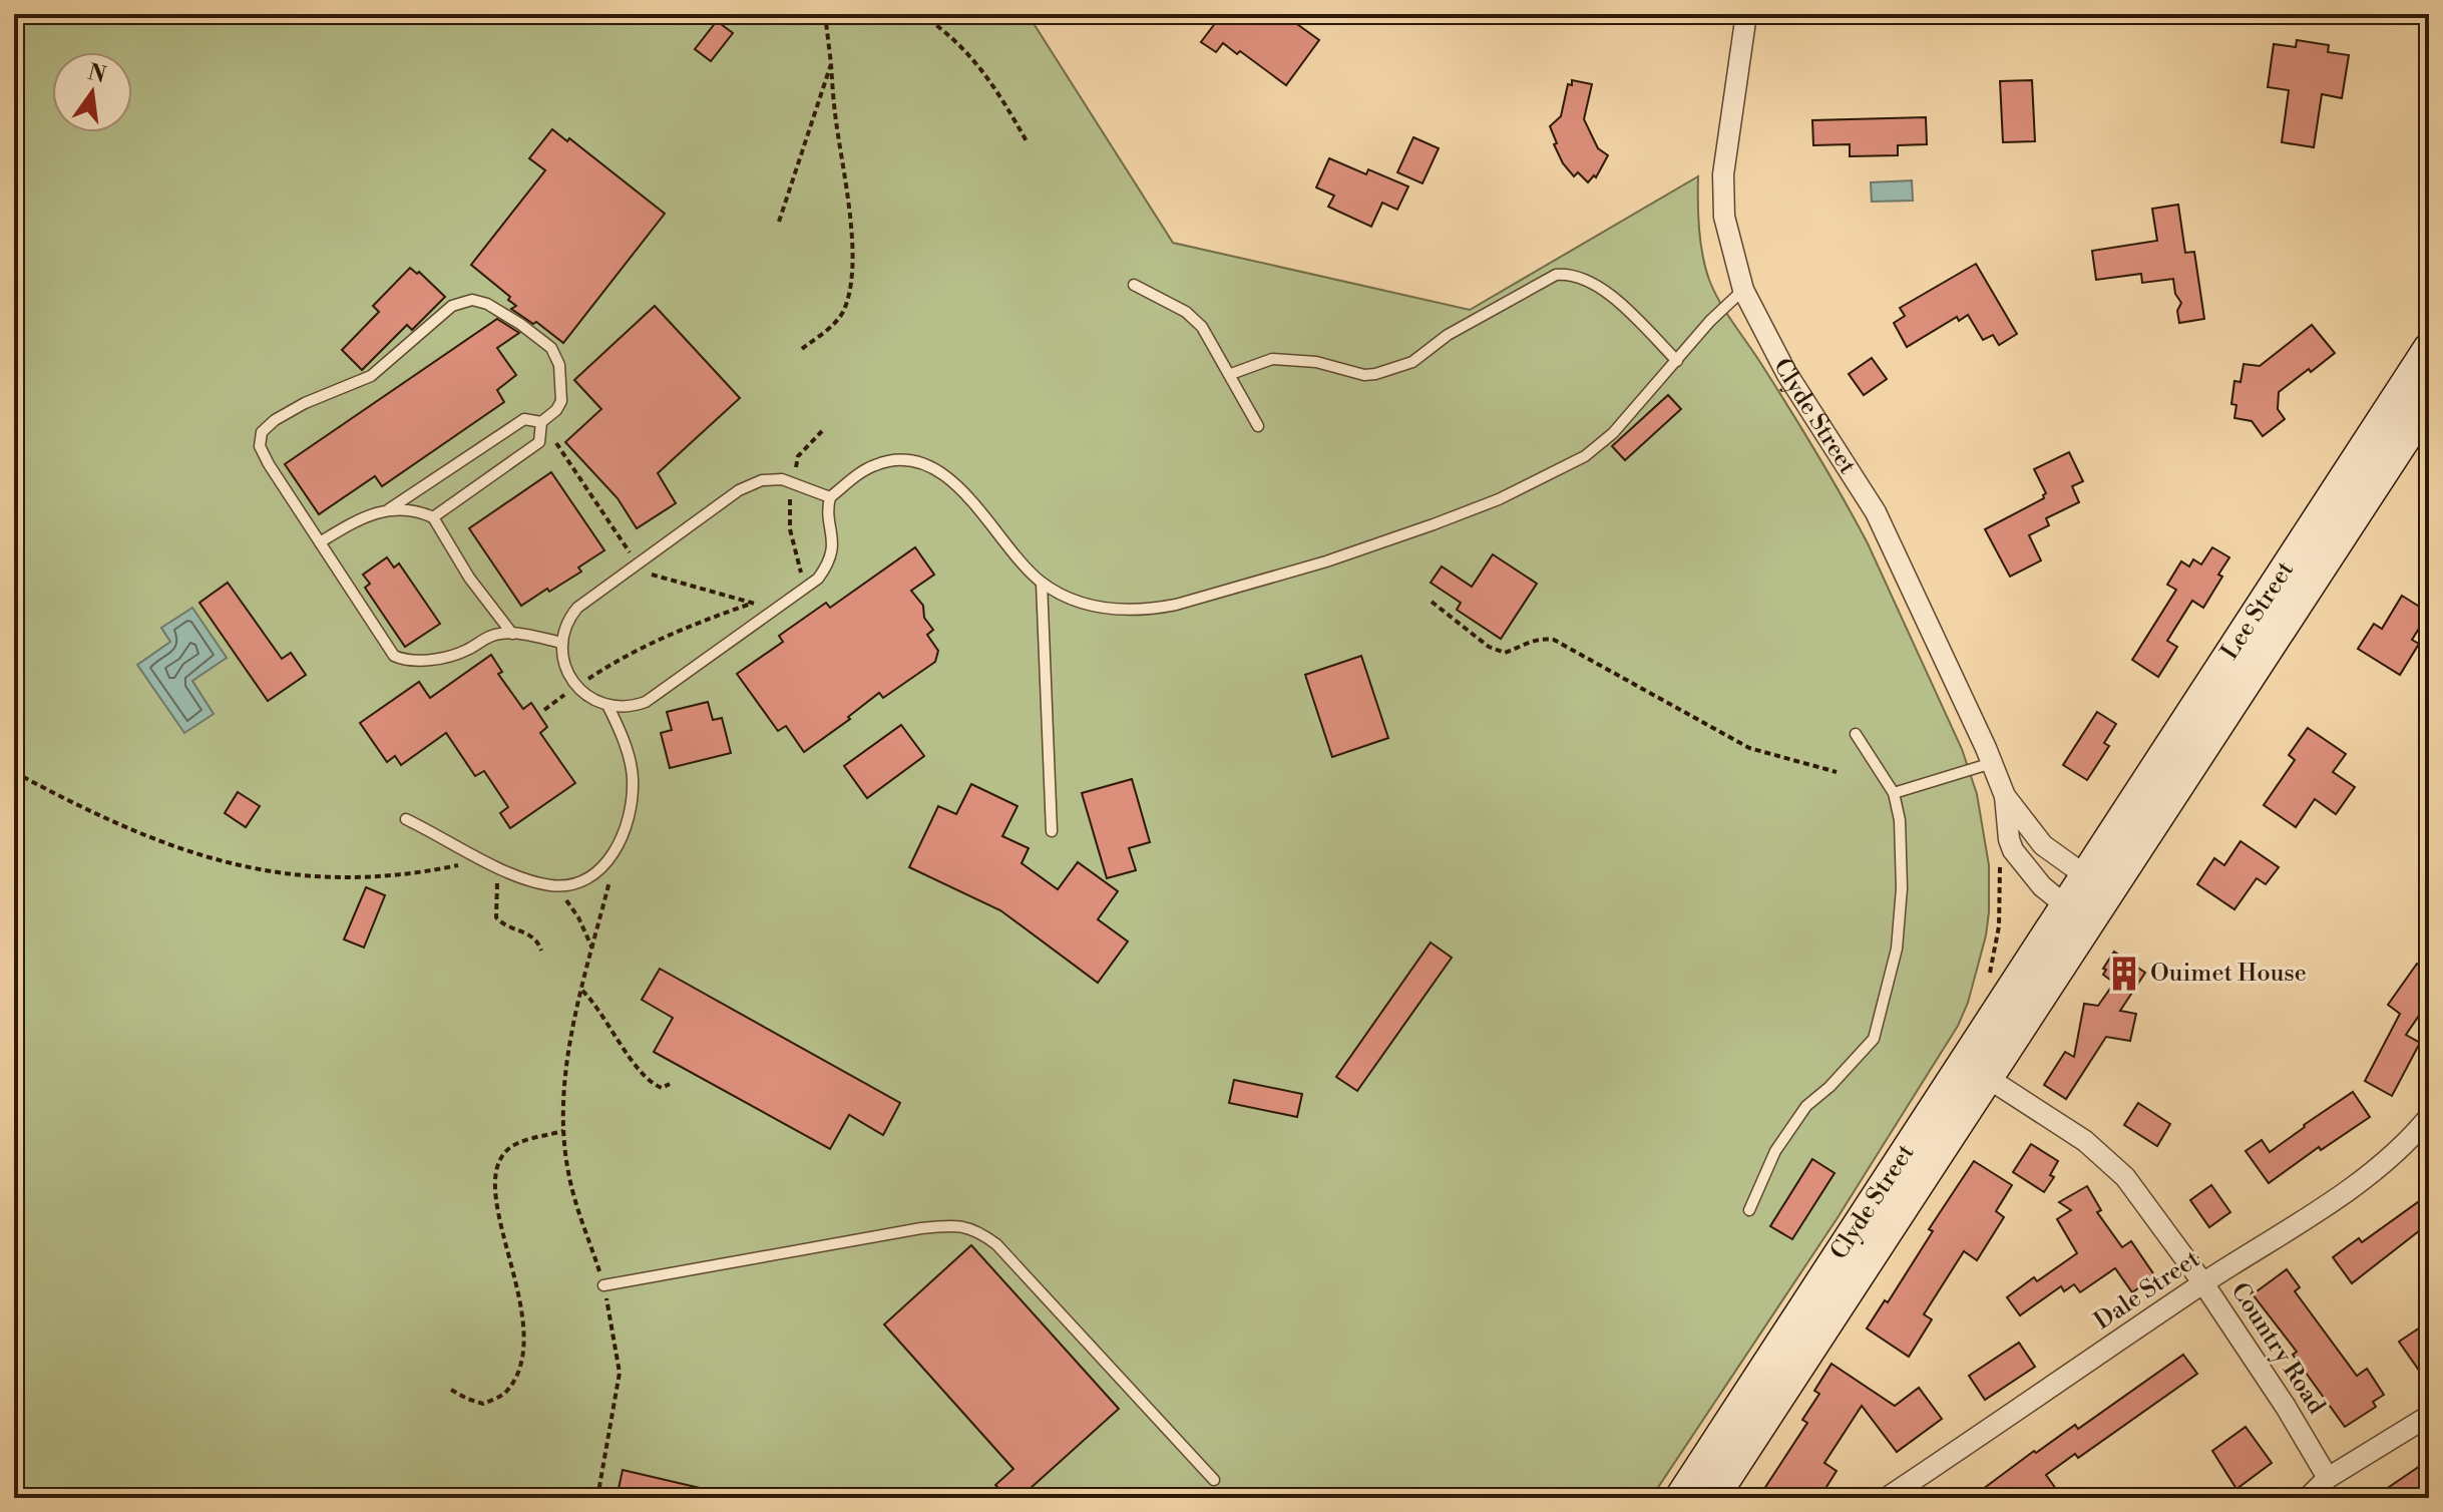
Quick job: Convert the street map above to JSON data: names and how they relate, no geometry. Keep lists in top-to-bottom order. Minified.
{"streets":{"main road":["Clyde Street","Lee Street"],"street":["Dale Street","Country Road"]},"crossings":[["Clyde Street","Lee Street"],["Clyde Street","Country Road"],["Dale Street","Country Road"]],"places":{"building":["Ouimet House"]},"north":"top"}
